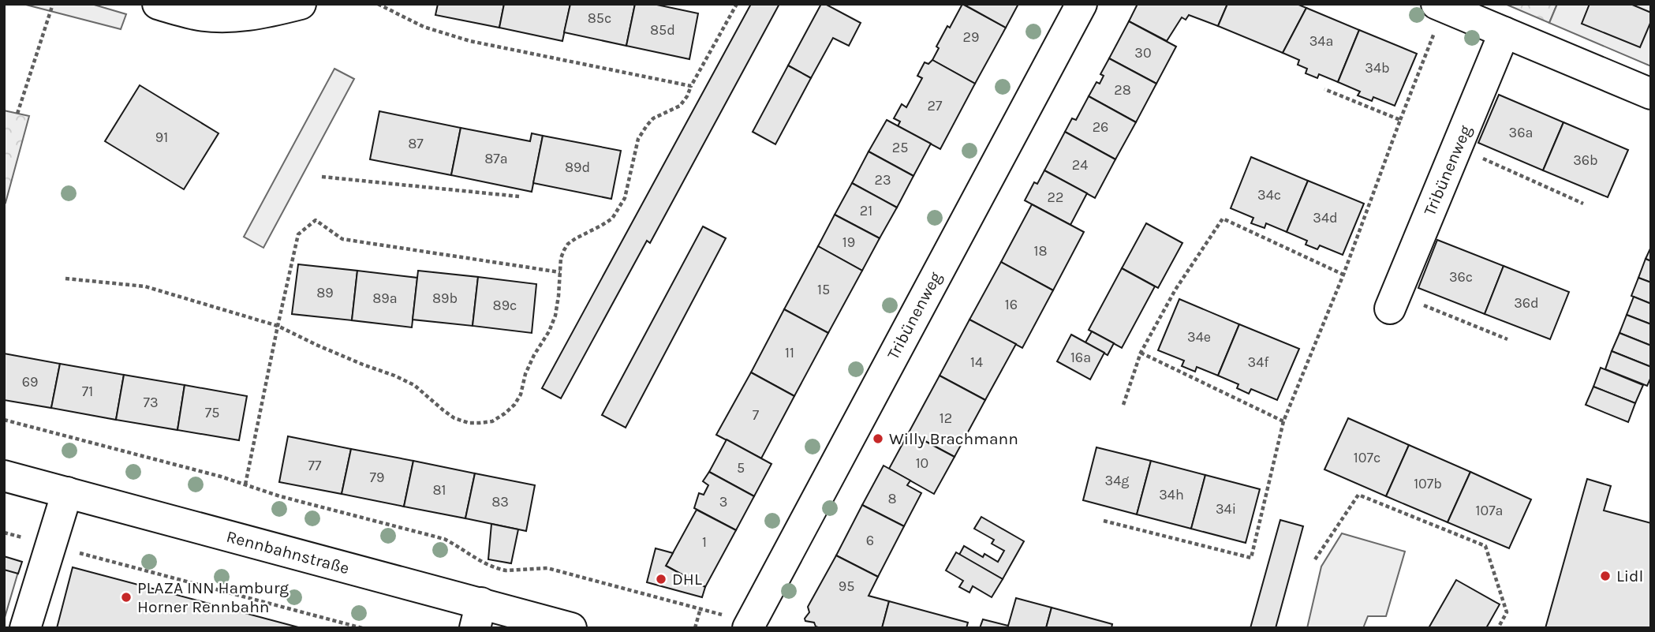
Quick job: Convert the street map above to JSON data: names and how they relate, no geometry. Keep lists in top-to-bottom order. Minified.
{"streets":{"street":["Tribünenweg","Rennbahnstraße"]},"places":["Willy Brachmann","Lidl","DHL","PLAZA INN Hamburg Horner Rennbahn"],"house_numbers":["85c","85d","29","34a","30","34b","28","27","26","36a","91","87","25","87a","36b","24","89d","23","34c","22","21","34d","19","18","36c","15","89","89a","89b","36d","16","89c","34e","11","16a","14","34f","69","71","73","75","7","12","107c","10","77","5","79","34g","107b","81","34h","8","83","3","34i","107a","6","1","95"]}
